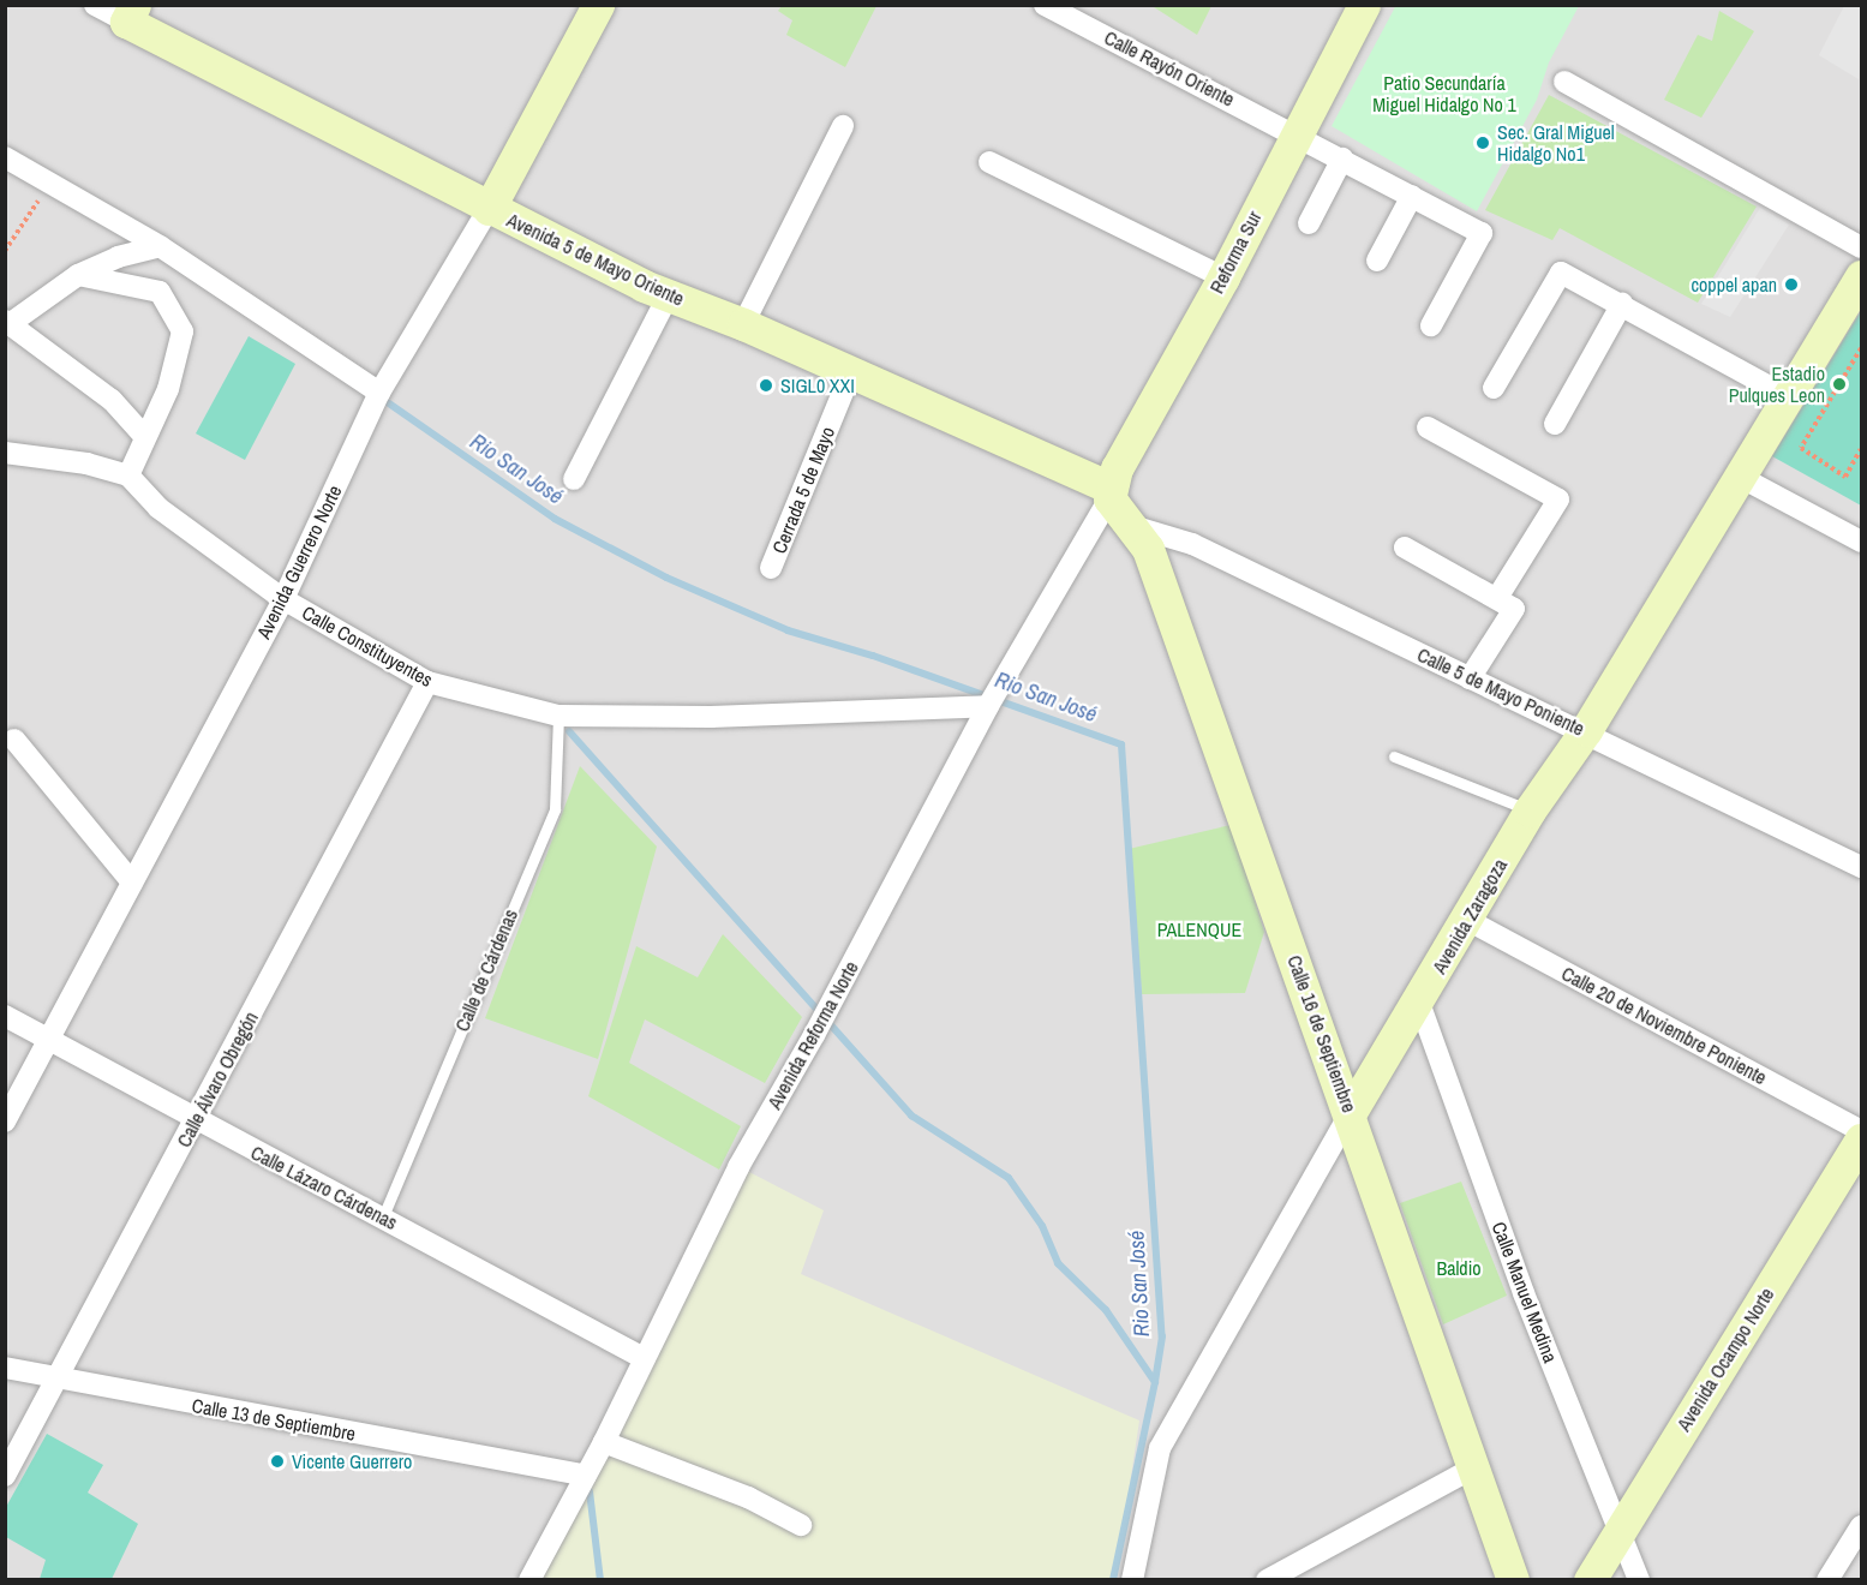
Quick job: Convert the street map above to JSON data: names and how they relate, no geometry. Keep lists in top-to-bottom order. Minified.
{"streets":{"main road":["Reforma Sur","Avenida 5 de Mayo Oriente","Avenida Guerrero Norte","Avenida Zaragoza","Calle 16 de Septiembre","Avenida Ocampo Norte"],"street":["Calle Rayón Oriente","Cerrada 5 de Mayo","Calle Constituyentes","Calle 5 de Mayo Poniente","Calle 20 de Noviembre Poniente","Avenida Reforma Norte","Calle Álvaro Obregón","Calle Lázaro Cárdenas","Calle Manuel Medina","Calle 13 de Septiembre"],"lane":["Calle de Cárdenas"]},"crossings":[["Calle Rayón Oriente","Reforma Sur"],["Reforma Sur","Avenida 5 de Mayo Oriente"],["Reforma Sur","Calle 16 de Septiembre"],["Reforma Sur","Avenida Reforma Norte"],["Avenida 5 de Mayo Oriente","Cerrada 5 de Mayo"],["Avenida 5 de Mayo Oriente","Avenida Guerrero Norte"],["Avenida 5 de Mayo Oriente","Calle 16 de Septiembre"],["Avenida 5 de Mayo Oriente","Avenida Reforma Norte"],["Avenida Guerrero Norte","Calle Constituyentes"],["Avenida Guerrero Norte","Calle Lázaro Cárdenas"],["Calle Constituyentes","Calle de Cárdenas"],["Calle Constituyentes","Avenida Reforma Norte"],["Calle Constituyentes","Calle Álvaro Obregón"],["Calle 5 de Mayo Poniente","Avenida Zaragoza"],["Calle 5 de Mayo Poniente","Calle 16 de Septiembre"],["Avenida Zaragoza","Calle 20 de Noviembre Poniente"],["Avenida Zaragoza","Calle 16 de Septiembre"],["Avenida Zaragoza","Calle Manuel Medina"],["Calle de Cárdenas","Calle Lázaro Cárdenas"],["Calle 16 de Septiembre","Avenida Reforma Norte"],["Avenida Reforma Norte","Calle Lázaro Cárdenas"],["Avenida Reforma Norte","Calle 13 de Septiembre"],["Calle Álvaro Obregón","Calle Lázaro Cárdenas"],["Calle Álvaro Obregón","Calle 13 de Septiembre"],["Calle Manuel Medina","Avenida Ocampo Norte"]],"water":["Rio San José"],"parks":["Patio Secundaría Miguel Hidalgo No 1","PALENQUE","Baldio"],"places":["Sec. Gral Miguel Hidalgo No1","coppel apan","Estadio Pulques Leon","SIGL0 XXI","Vicente Guerrero"]}
